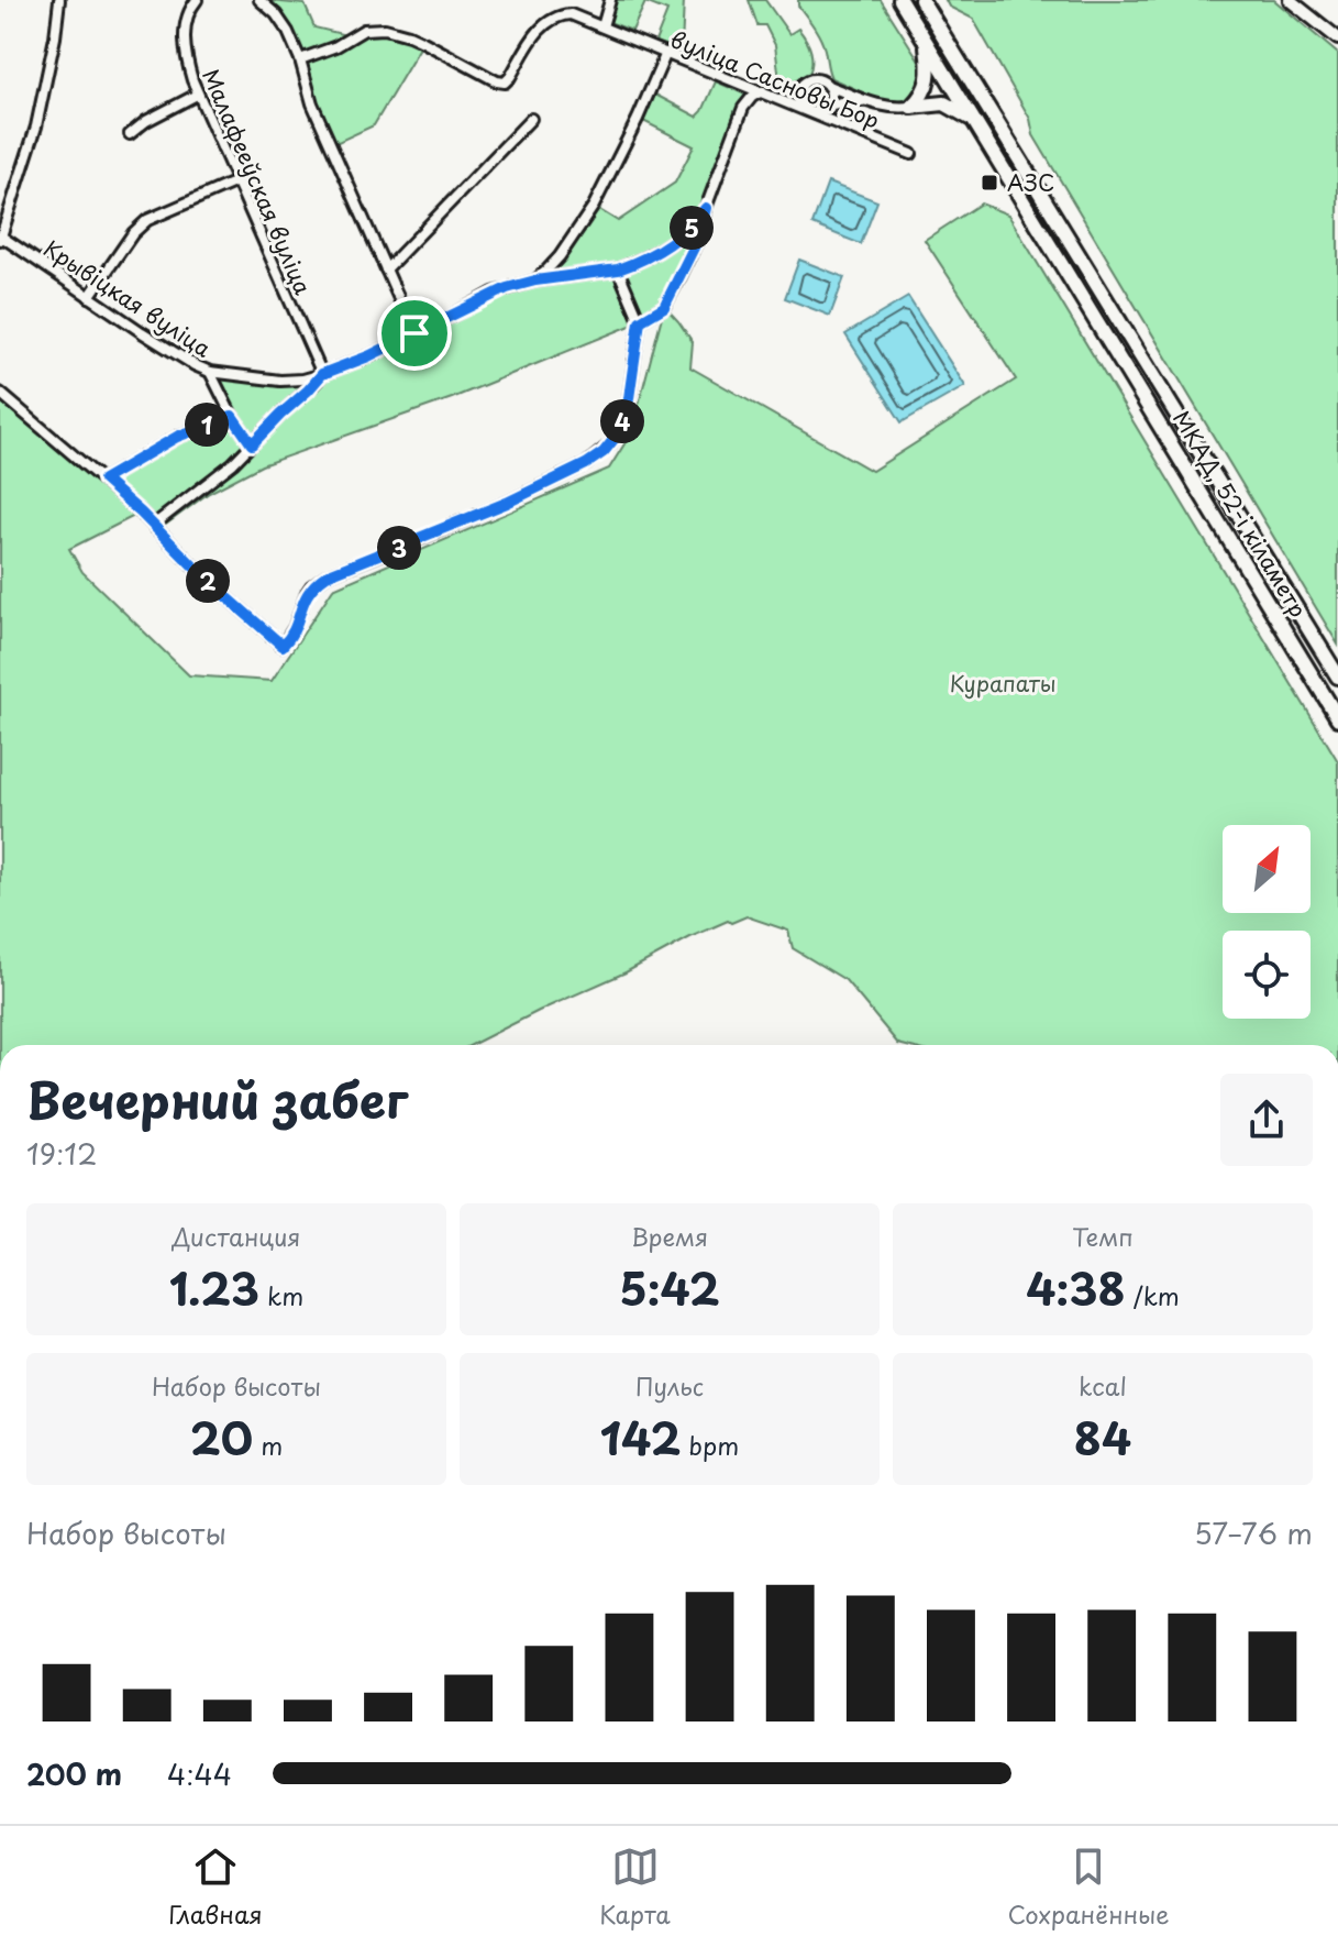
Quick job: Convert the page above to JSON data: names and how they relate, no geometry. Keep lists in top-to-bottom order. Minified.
{"streets":{"highway":["МКАД, 52-і кіламетр"],"street":["вуліца Сасновы Бор","Малафееўская вуліца","Крывіцкая вуліца"]},"crossings":[["Малафееўская вуліца","Крывіцкая вуліца"]],"parks":["Курапаты"],"places":{"transit":["АЗС"]},"north":"top right","page":{"pins":["5","4","1","3","2"],"heading":["Вечерний забег","19:12"],"stats":[["Дистанция","1.23 km"],["Время","5:42"],["Темп","4:38 /km"],["Набор высоты","20 m"],["Пульс","142 bpm"],["kcal","84"]],"chart":["Набор высоты","57–76 m"],"list":[{"name":"200 m","note":"4:44"}],"tabs":["Главная","Карта","Сохранённые"]}}
